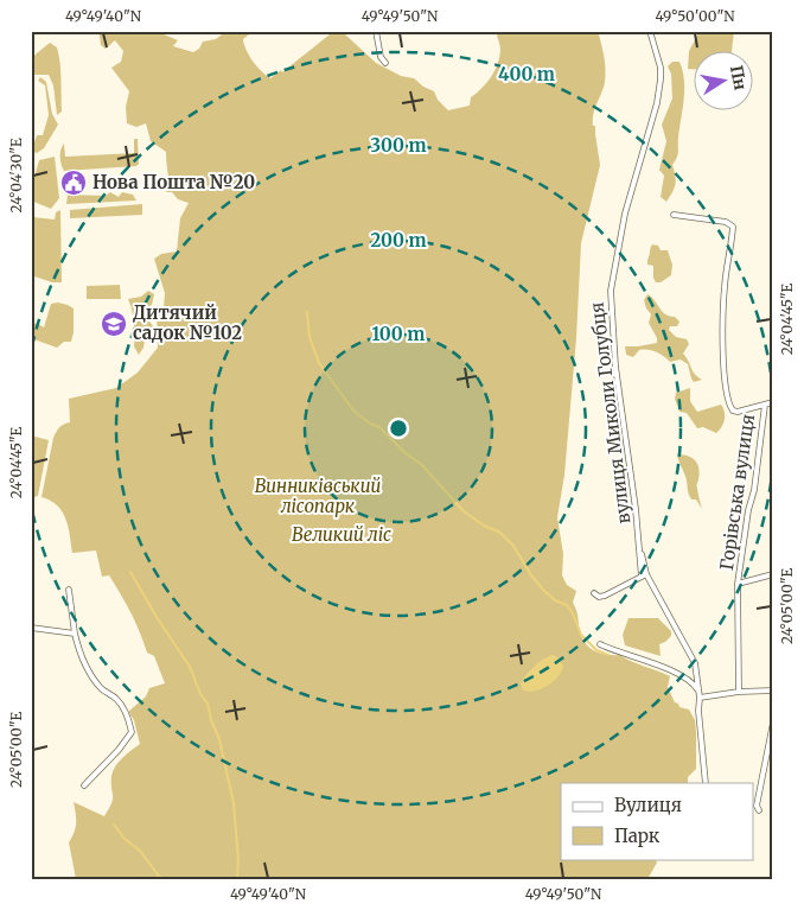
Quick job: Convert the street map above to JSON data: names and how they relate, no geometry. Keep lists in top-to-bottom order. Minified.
{"streets":{"street":["вулиця Миколи Голубця","Горівська вулиця"]},"parks":["Винниківський лісопарк","Великий ліс"],"places":{"public building":["Нова Пошта №20"],"school or university":["Дитячий садок №102"]},"legend":["Вулиця","Парк"],"north":"right","coordinates":["49°49'40\"N","49°49'50\"N","49°50'00\"N","24°04'30\"E","24°04'45\"E","24°05'00\"E"],"rings":["400 m","300 m","200 m","100 m"]}
